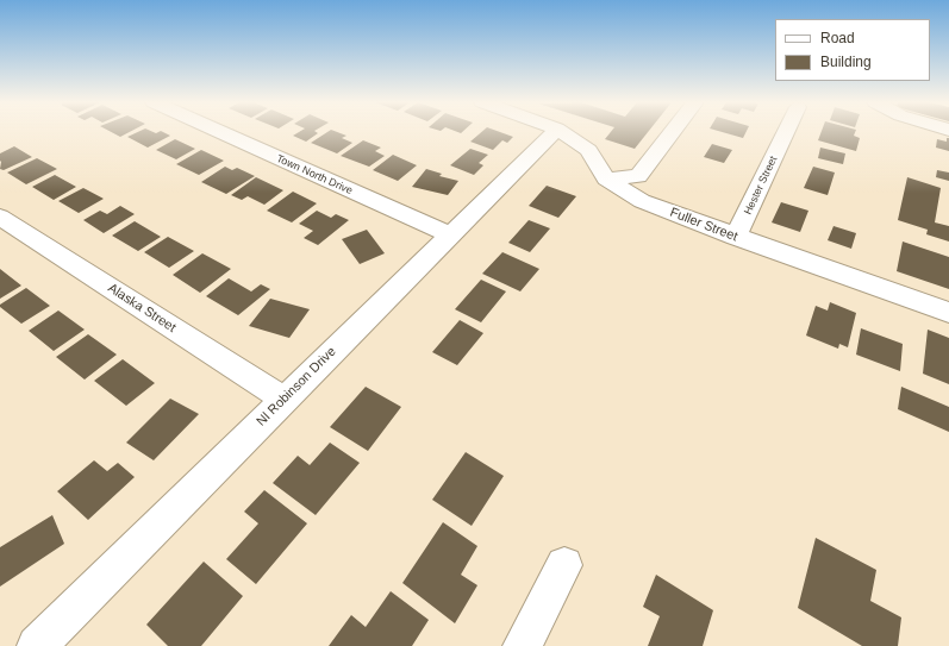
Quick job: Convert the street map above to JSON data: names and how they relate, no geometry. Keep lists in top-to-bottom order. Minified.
{"streets":{"street":["Town North Drive","Hester Street","Fuller Street","Alaska Street","Nl Robinson Drive"]},"crossings":[["Town North Drive","Nl Robinson Drive"],["Hester Street","Fuller Street"],["Alaska Street","Nl Robinson Drive"]],"legend":["Road","Building"]}
